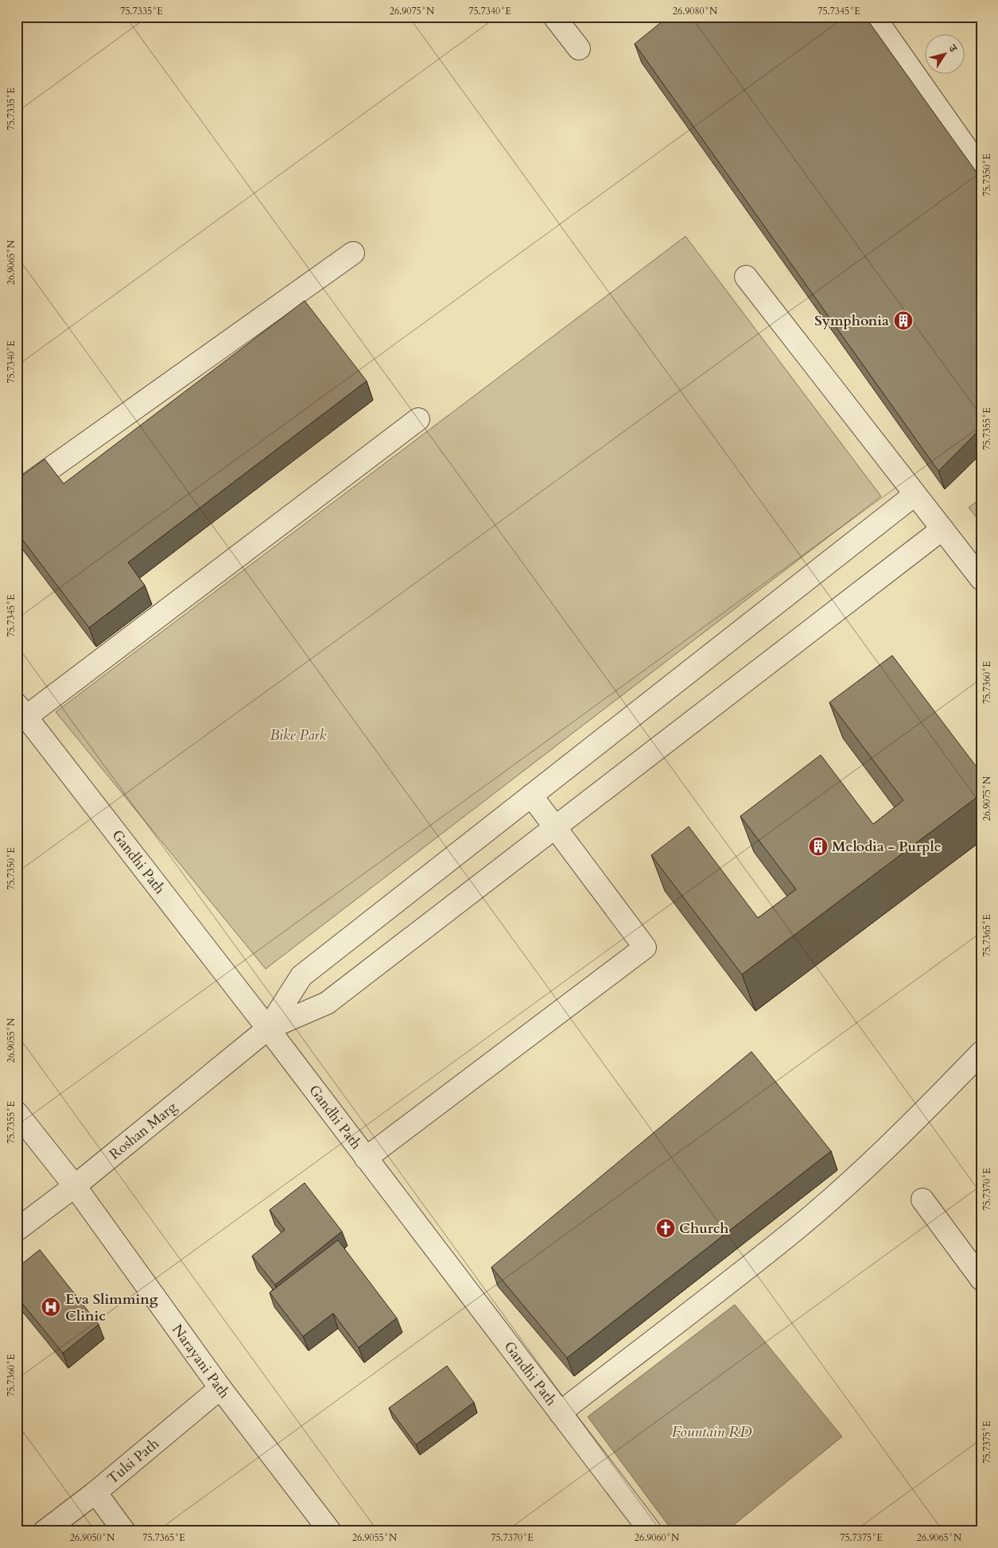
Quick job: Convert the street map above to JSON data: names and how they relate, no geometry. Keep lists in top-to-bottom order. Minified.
{"streets":{"street":["Gandhi Path","Roshan Marg","Narayani Path","Tulsi Path"]},"crossings":[["Gandhi Path","Roshan Marg"],["Roshan Marg","Narayani Path"],["Narayani Path","Tulsi Path"]],"water":["Fountain RD"],"parks":["Bike Park"],"places":{"building":["Symphonia","Melodia - Purple"],"church":["Church"],"hospital":["Eva Slimming Clinic"]},"north":"top right","coordinates":["75.7335°E","26.9075°N","75.7340°E","26.9080°N","75.7345°E","75.7350°E","26.9065°N","75.7355°E","75.7360°E","75.7365°E","26.9055°N","75.7370°E","75.7375°E","26.9050°N","26.9060°N"]}
